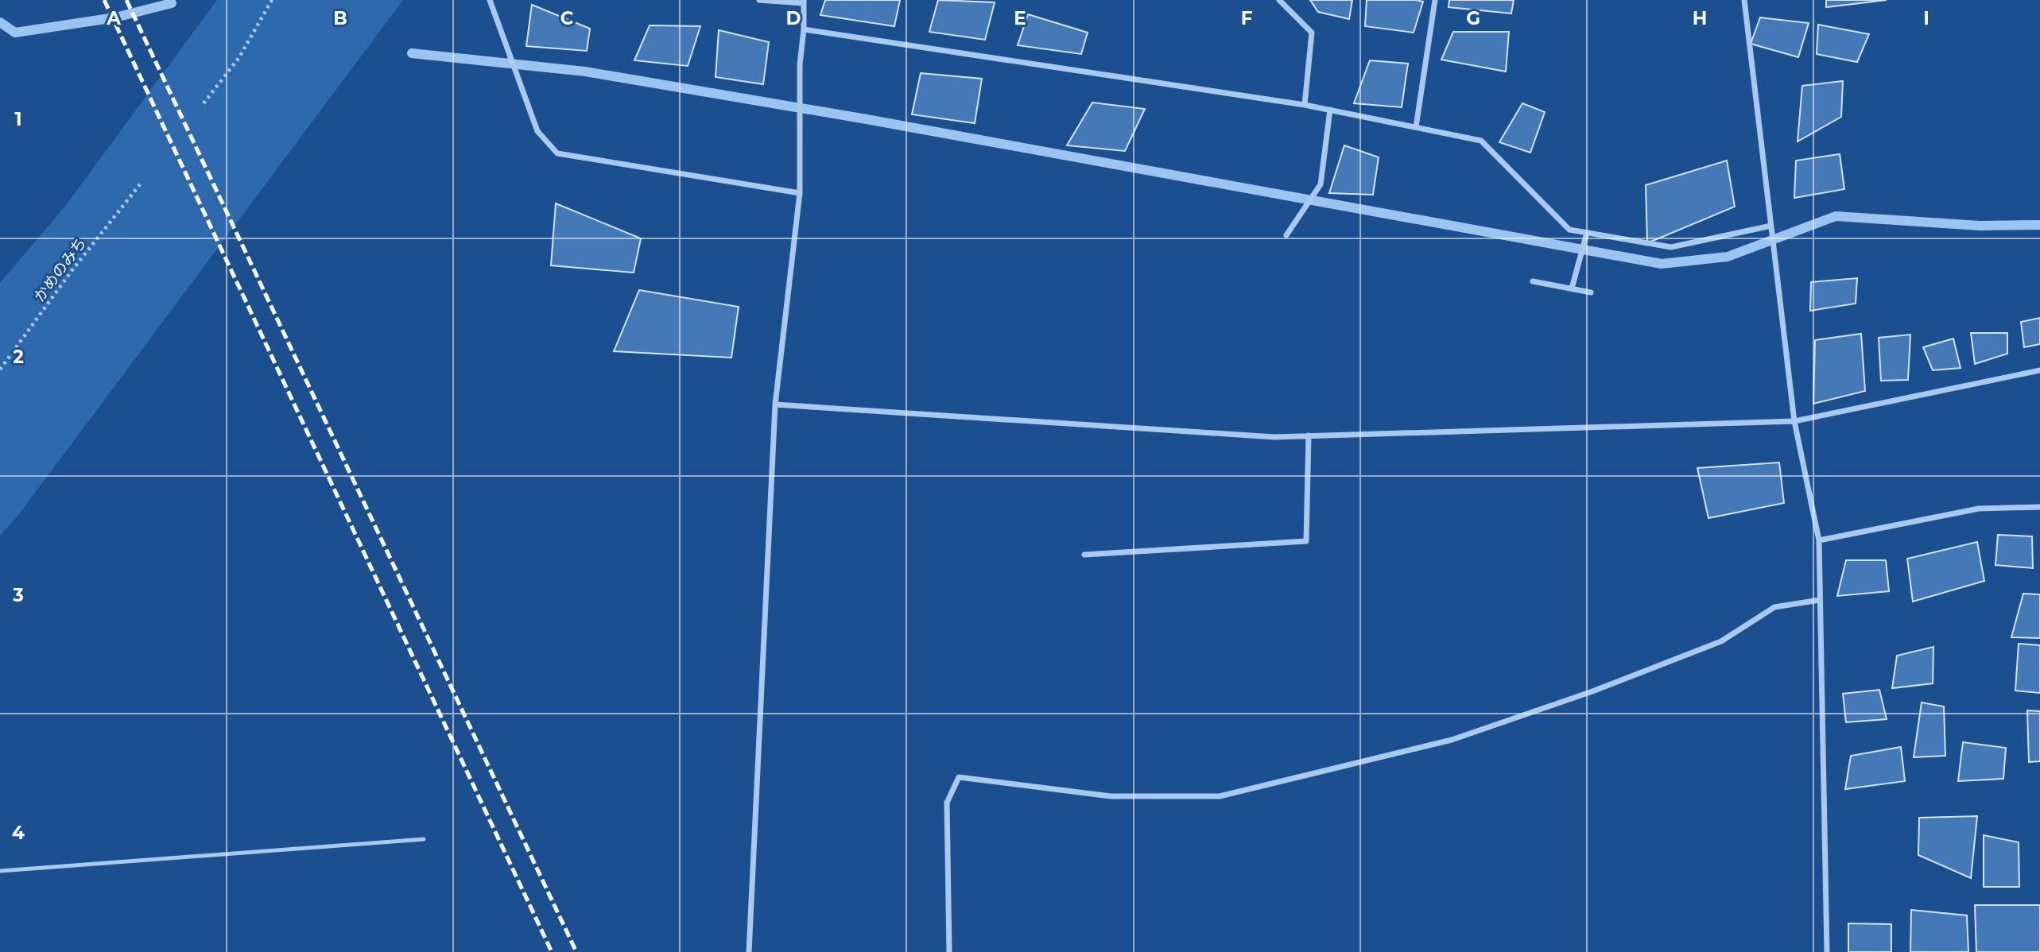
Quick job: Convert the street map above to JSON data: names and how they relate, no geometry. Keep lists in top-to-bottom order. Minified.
{"streets":{"path":["かめのみち"]},"grid":{"columns":["A","B","C","D","E","F","G","H","I"],"rows":["1","2","3","4"]}}
